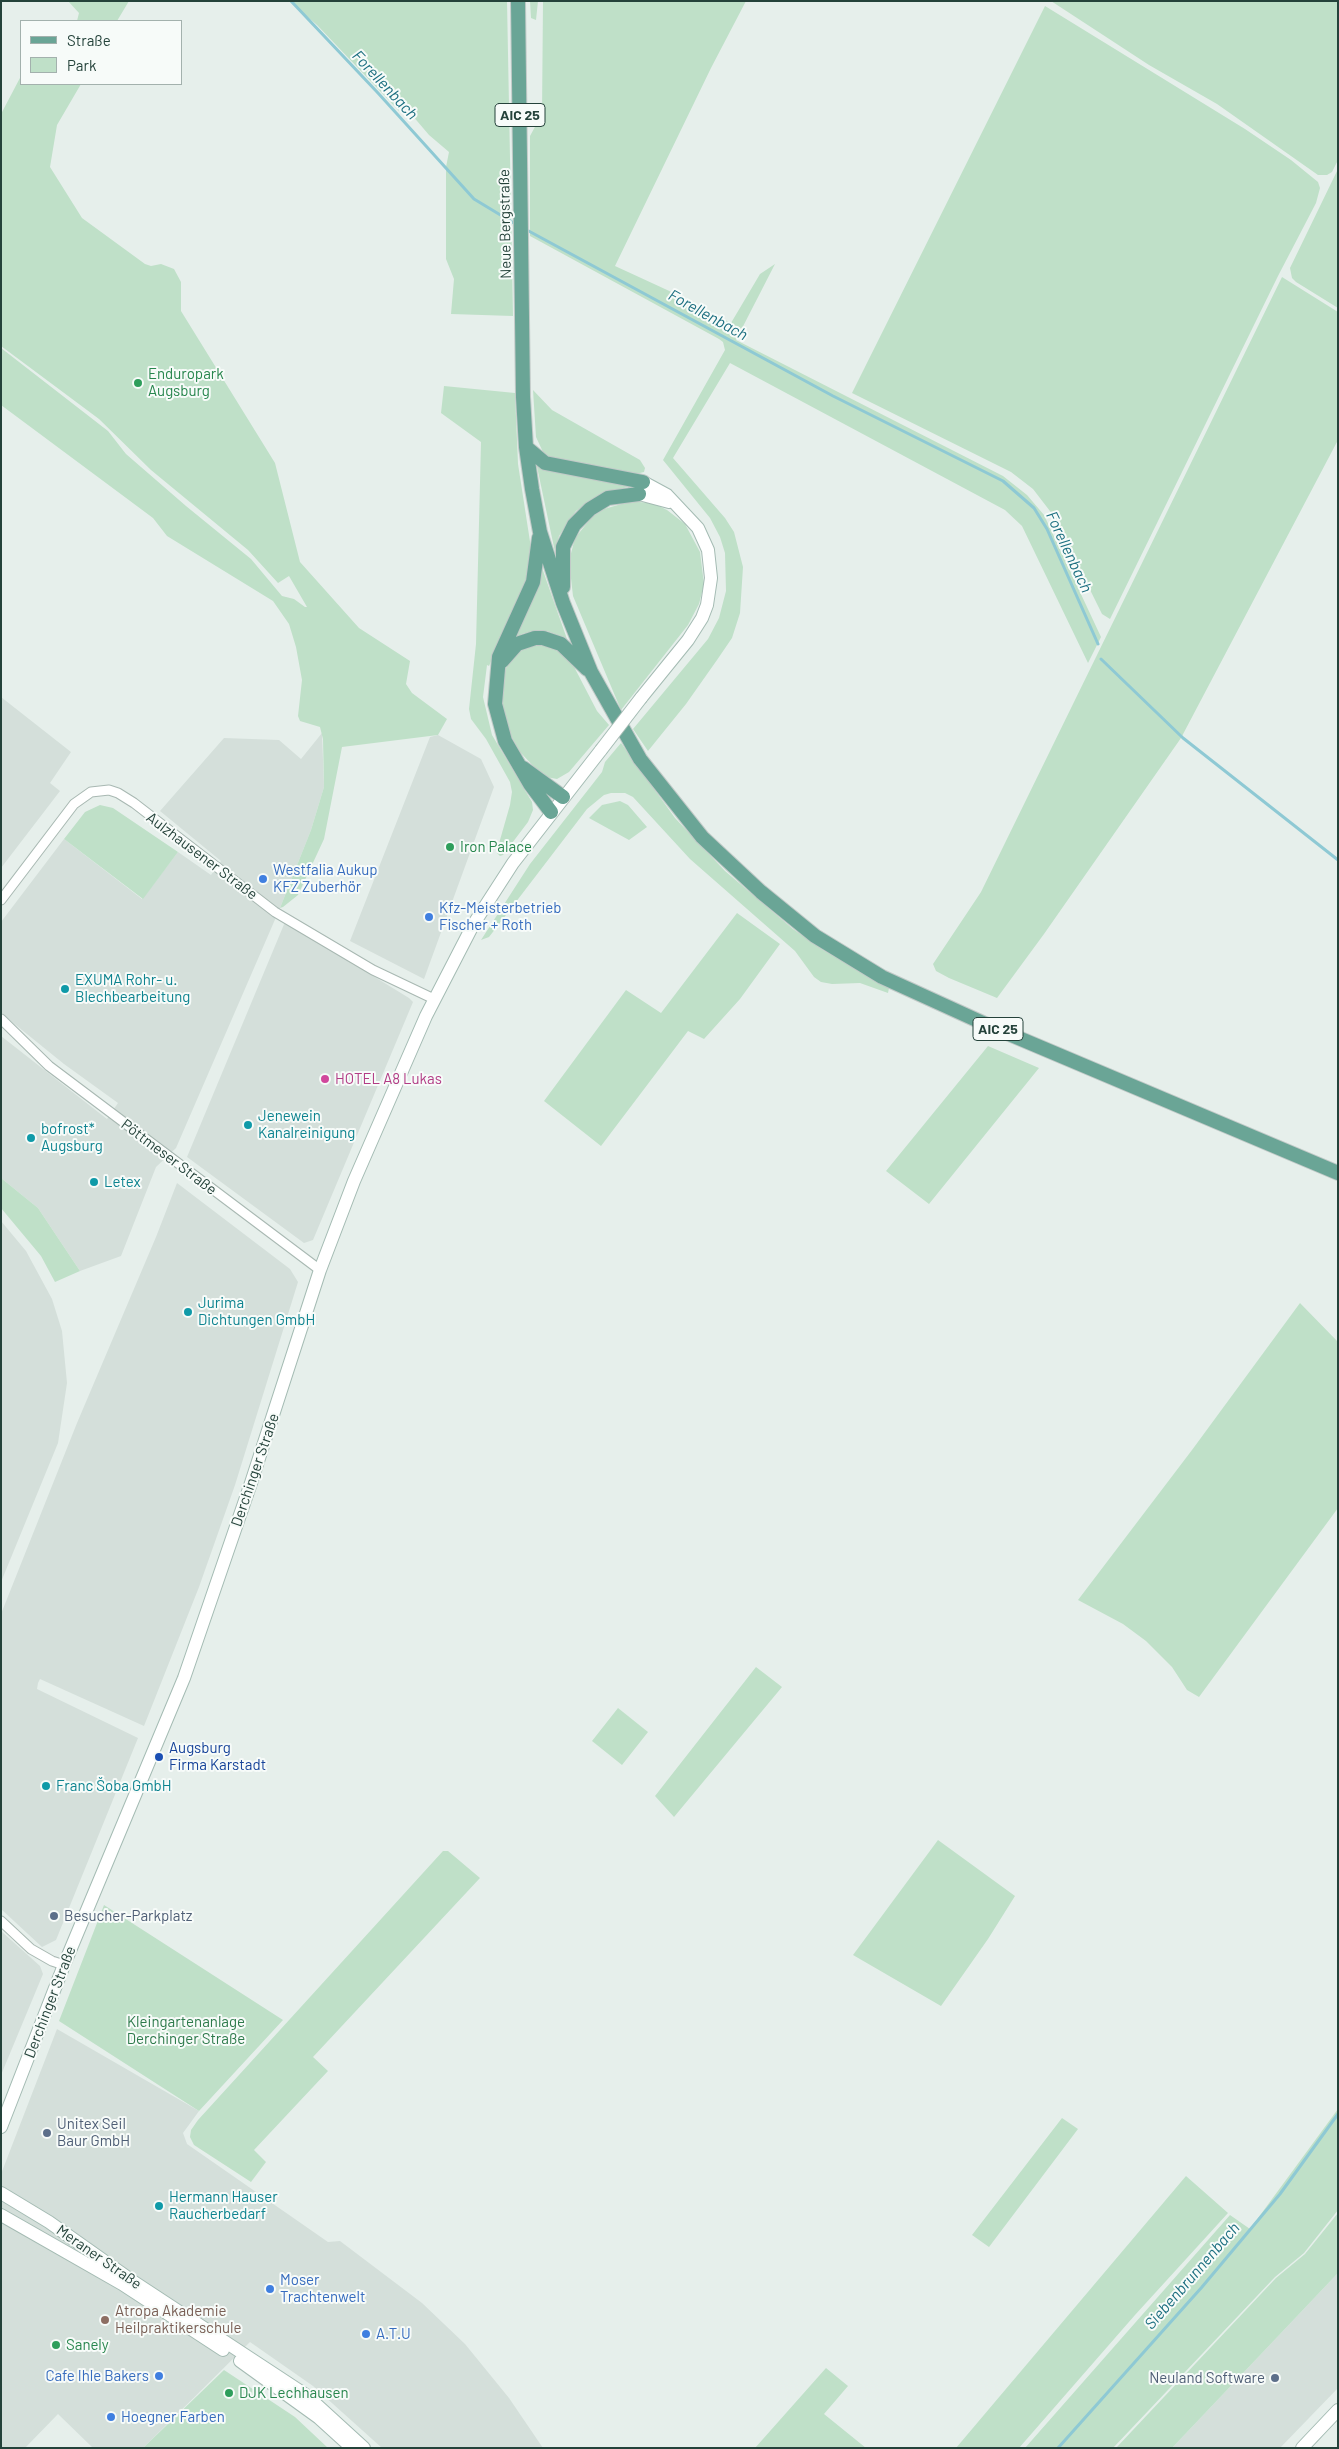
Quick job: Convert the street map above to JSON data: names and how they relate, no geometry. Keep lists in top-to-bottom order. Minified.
{"streets":{"main road":["AIC 25","Neue Bergstraße","Derchinger Straße","Meraner Straße"],"street":["Aulzhausener Straße","Pöttmeser Straße"]},"crossings":[["AIC 25","Neue Bergstraße"],["Aulzhausener Straße","Derchinger Straße"],["Pöttmeser Straße","Derchinger Straße"]],"water":["Forellenbach","Siebenbrunnenbach"],"parks":["Kleingartenanlage Derchinger Straße"],"places":["Enduropark Augsburg","Iron Palace","Westfalia Aukup KFZ Zuberhör","Kfz-Meisterbetrieb Fischer + Roth","EXUMA Rohr- u. Blechbearbeitung","HOTEL A8 Lukas","Jenewein Kanalreinigung","bofrost* Augsburg","Letex","Jurima Dichtungen GmbH","Augsburg Firma Karstadt","Franc Šoba GmbH","Besucher-Parkplatz","Unitex Seil Baur GmbH","Hermann Hauser Raucherbedarf","Moser Trachtenwelt","Atropa Akademie Heilpraktikerschule","A.T.U","Sanely","Cafe Ihle Bakers","Neuland Software","DJK Lechhausen","Hoegner Farben"],"legend":["Straße","Park"]}
